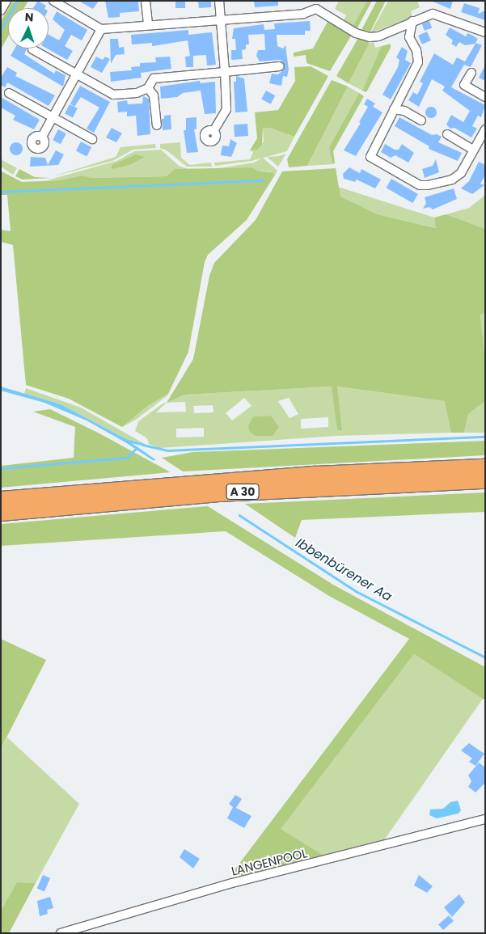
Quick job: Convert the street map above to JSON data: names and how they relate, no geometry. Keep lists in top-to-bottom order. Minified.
{"streets":{"highway":["A 30"],"street":["LANGENPOOL"]},"water":["Ibbenbürener Aa"],"north":"top"}
